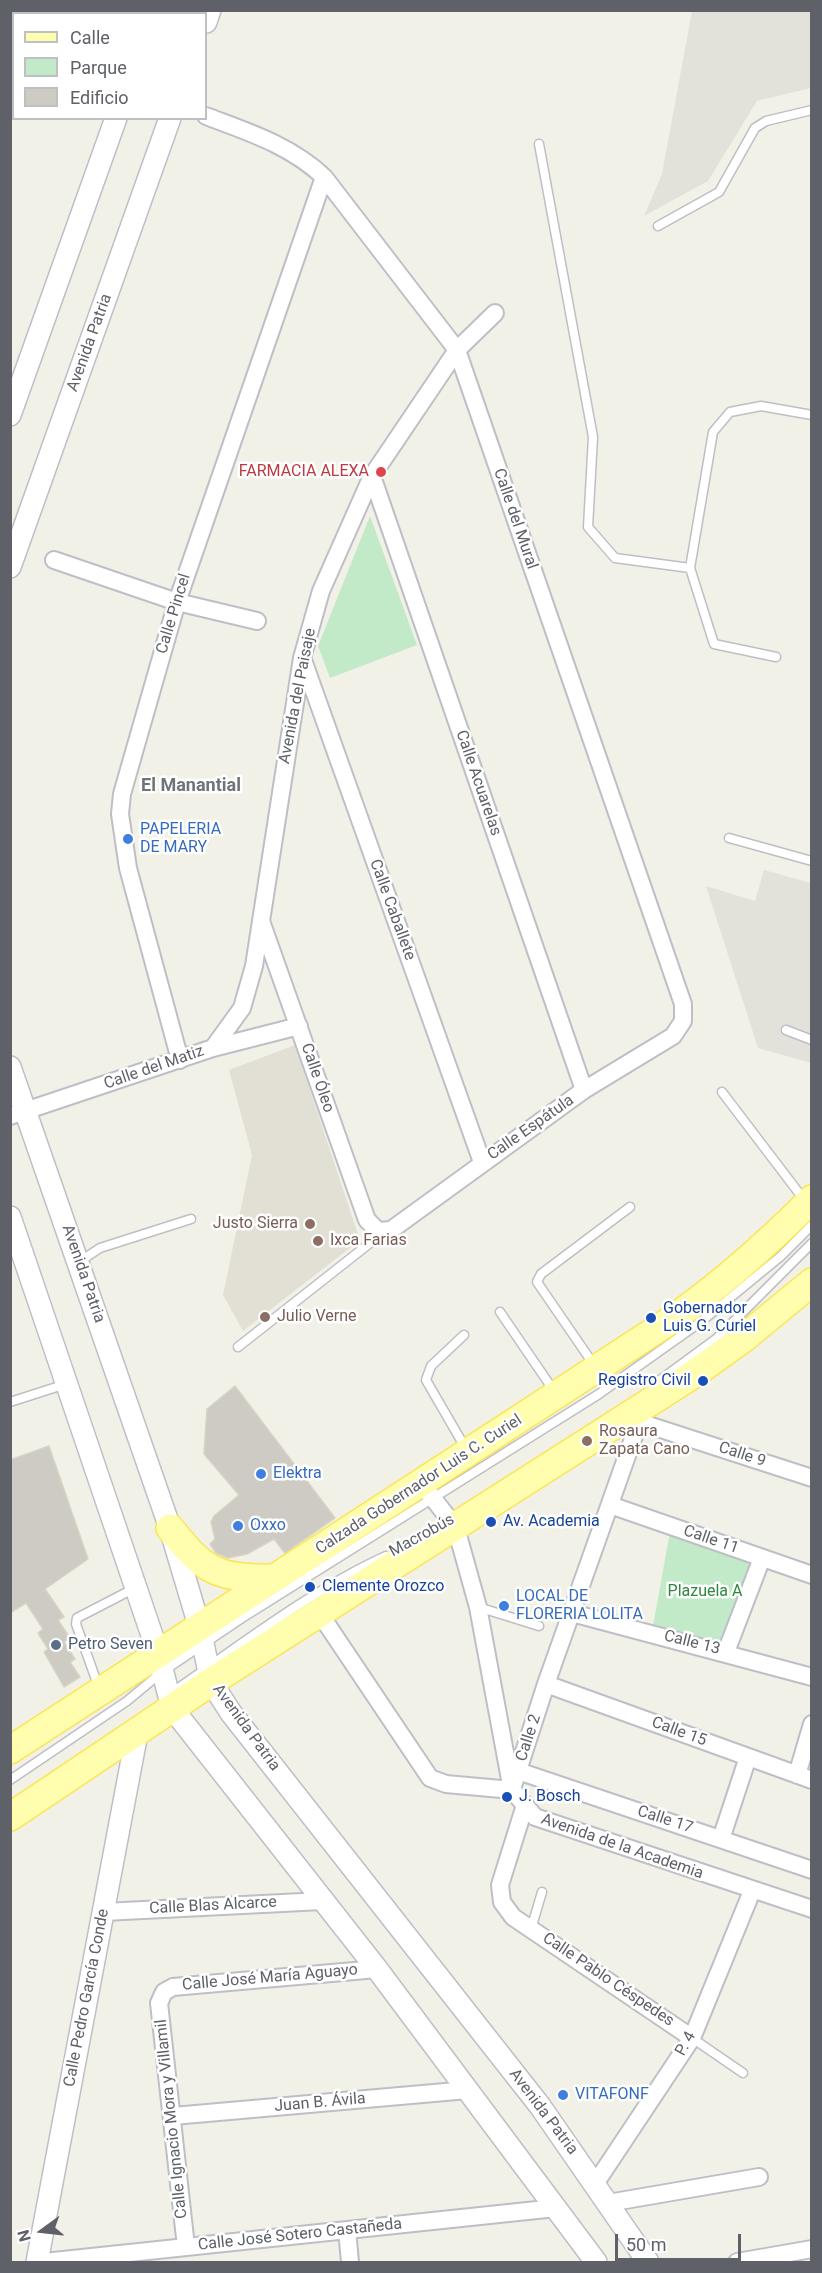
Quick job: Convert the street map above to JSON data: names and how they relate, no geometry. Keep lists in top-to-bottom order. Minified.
{"streets":{"main road":["Calzada Gobernador Luis C. Curiel"],"street":["Avenida Patria","Calle del Mural","Calle Pincel","Avenida del Paisaje","Calle Acuarelas","Calle Caballete","Calle del Matiz","Calle Óleo","Calle Espátula","Calle 9","Calle 11","Calle 13","Calle 15","Calle 2","Calle 17","Avenida de la Academia","Calle Blas Alcarce","Calle José María Aguayo","Calle Pablo Céspedes","Calle Pedro García Conde","P. 4","Juan B. Ávila","Calle Ignacio Mora y Villamil","Calle José Sotero Castañeda"],"lane":["Macrobús"]},"crossings":[["Avenida Patria","Calle del Matiz"],["Avenida Patria","Calzada Gobernador Luis C. Curiel"],["Avenida Patria","Macrobús"],["Avenida Patria","P. 4"],["Calle del Mural","Calle Pincel"],["Calle del Mural","Avenida del Paisaje"],["Calle del Mural","Calle Espátula"],["Calle Pincel","Calle del Matiz"],["Avenida del Paisaje","Calle Acuarelas"],["Avenida del Paisaje","Calle Caballete"],["Avenida del Paisaje","Calle del Matiz"],["Avenida del Paisaje","Calle Óleo"],["Calle Acuarelas","Calle Espátula"],["Calle Caballete","Calle Espátula"],["Calle del Matiz","Calle Óleo"],["Calle Óleo","Calle Espátula"],["Calle 9","Calle 2"],["Calzada Gobernador Luis C. Curiel","Macrobús"],["Calle 11","Calle 2"],["Calle 13","Calle 2"],["Calle 15","Calle 2"],["Calle 2","Calle 17"],["Calle 2","Avenida de la Academia"],["Avenida de la Academia","Calle Pablo Céspedes"],["Avenida de la Academia","P. 4"],["Calle Blas Alcarce","Calle Pedro García Conde"],["Calle José María Aguayo","Calle Ignacio Mora y Villamil"],["Calle Pablo Céspedes","P. 4"],["Juan B. Ávila","Calle Ignacio Mora y Villamil"],["Calle Ignacio Mora y Villamil","Calle José Sotero Castañeda"]],"districts":["El Manantial"],"parks":["Plazuela A"],"places":["FARMACIA ALEXA","PAPELERIA DE MARY","Justo Sierra","Ixca Farias","Julio Verne","Gobernador Luis G. Curiel","Registro Civil","Rosaura Zapata Cano","Elektra","Av. Academia","Oxxo","Clemente Orozco","LOCAL DE FLORERIA LOLITA","Petro Seven","J. Bosch","VITAFONF"],"legend":["Calle","Parque","Edificio"],"scale_bar":"50 m","north":"left"}
